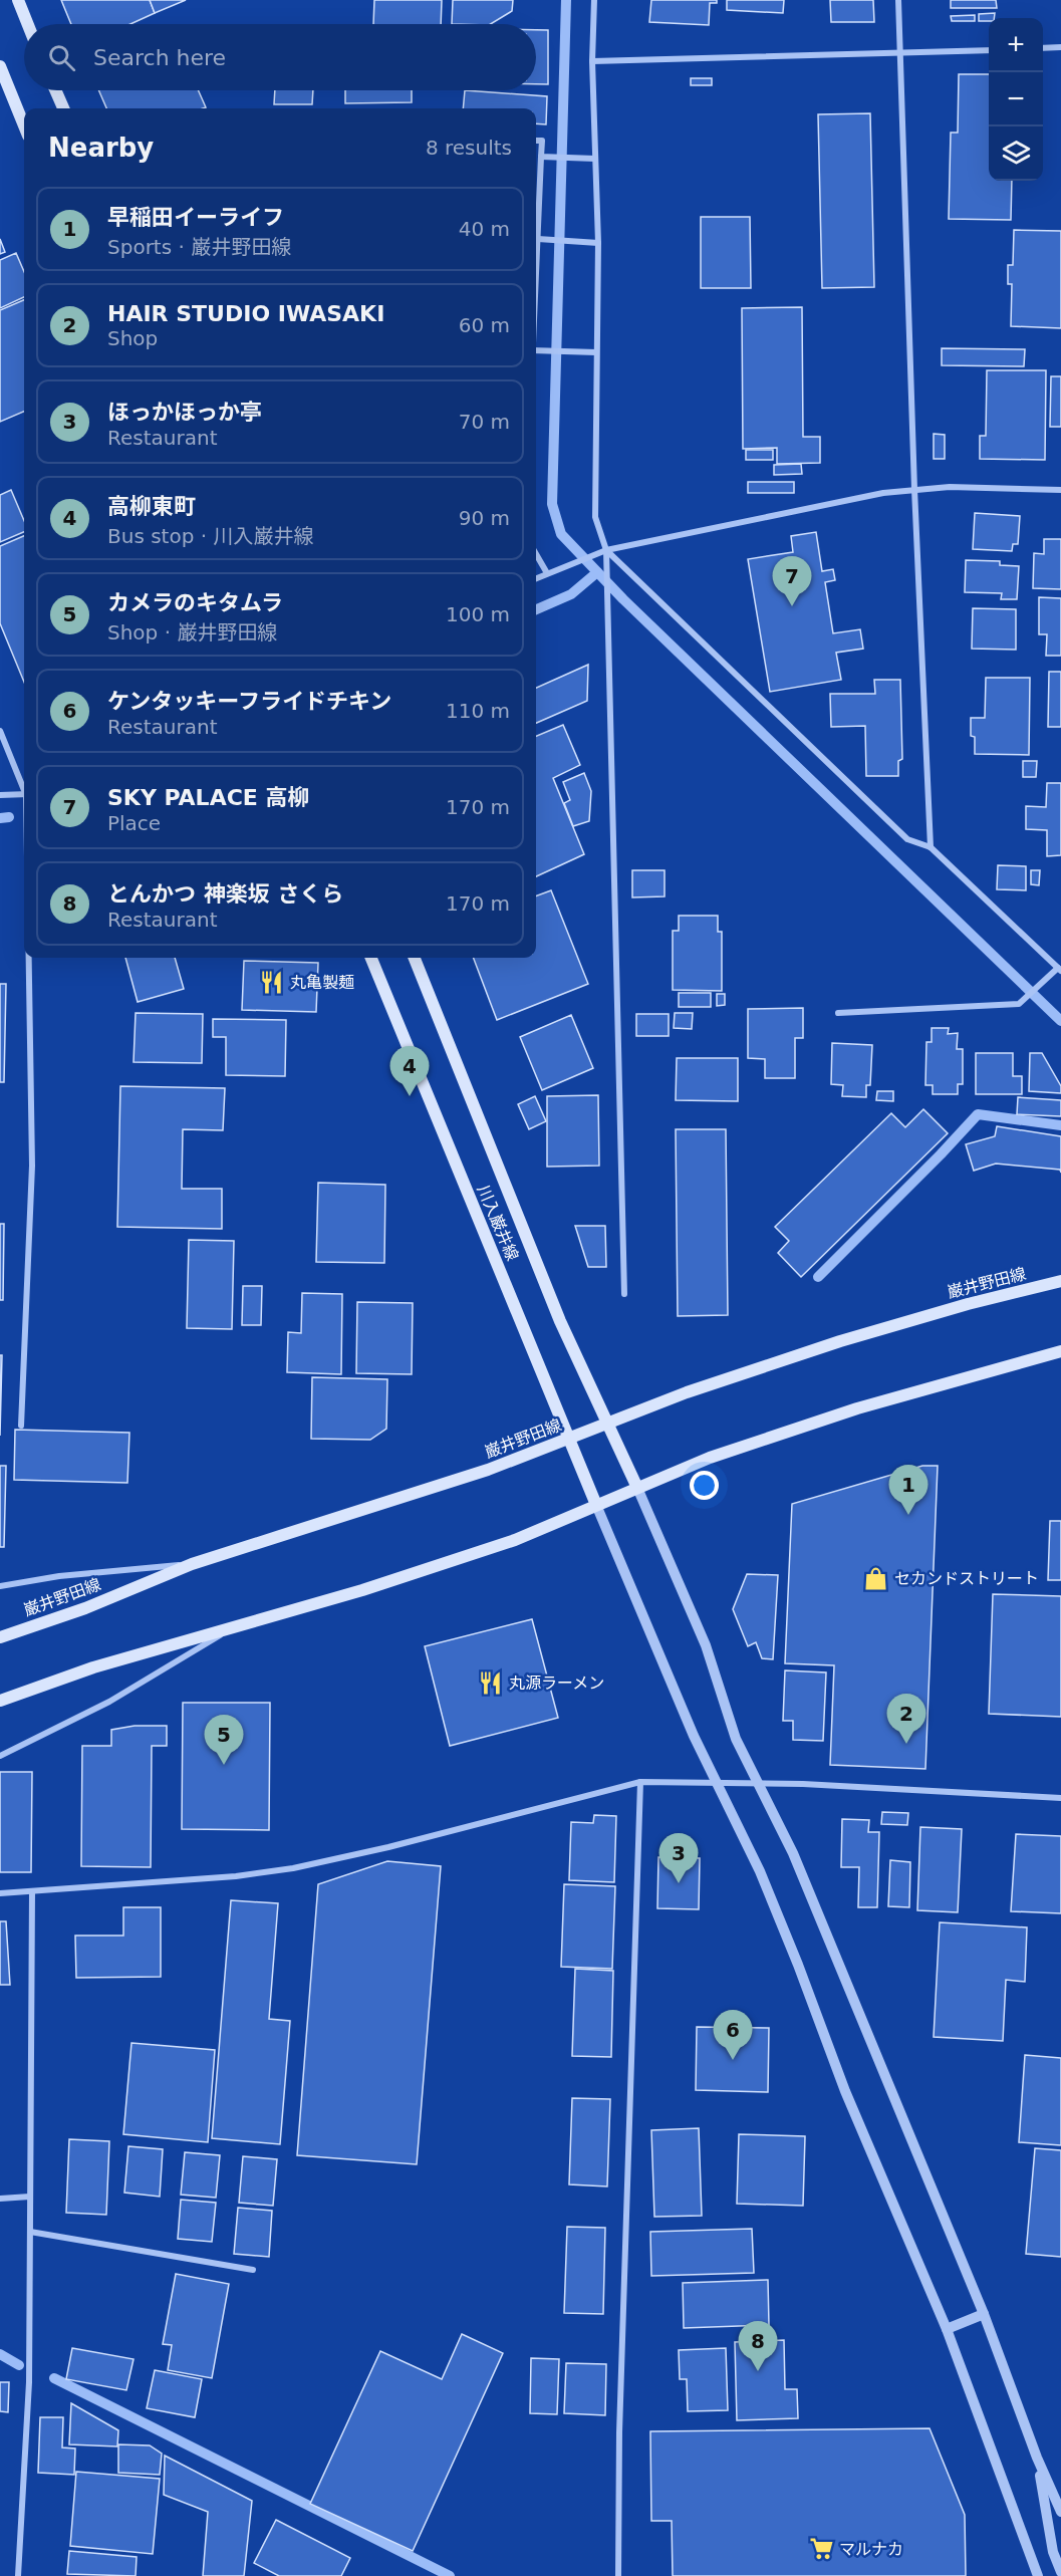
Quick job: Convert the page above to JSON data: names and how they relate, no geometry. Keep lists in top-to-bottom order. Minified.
{"streets":{"main road":["川入巌井線","巌井野田線"]},"crossings":[["川入巌井線","巌井野田線"]],"places":{"restaurant":["丸亀製麺","丸源ラーメン"],"shop":["セカンドストリート"],"supermarket":["マルナカ"]},"page":{"map_buttons":["+","−"],"search":"Search here","heading":["Nearby","8 results"],"list":[{"mark":"1","name":"早稲田イーライフ","note":"Sports · 巌井野田線","value":"40 m"},{"mark":"2","name":"HAIR STUDIO IWASAKI","note":"Shop","value":"60 m"},{"mark":"3","name":"ほっかほっか亭","note":"Restaurant","value":"70 m"},{"mark":"4","name":"高柳東町","note":"Bus stop · 川入巌井線","value":"90 m"},{"mark":"5","name":"カメラのキタムラ","note":"Shop · 巌井野田線","value":"100 m"},{"mark":"6","name":"ケンタッキーフライドチキン","note":"Restaurant","value":"110 m"},{"mark":"7","name":"SKY PALACE 高柳","note":"Place","value":"170 m"},{"mark":"8","name":"とんかつ 神楽坂 さくら","note":"Restaurant","value":"170 m"}],"pins":["7","4","1","2","5","3","6","8"]}}
